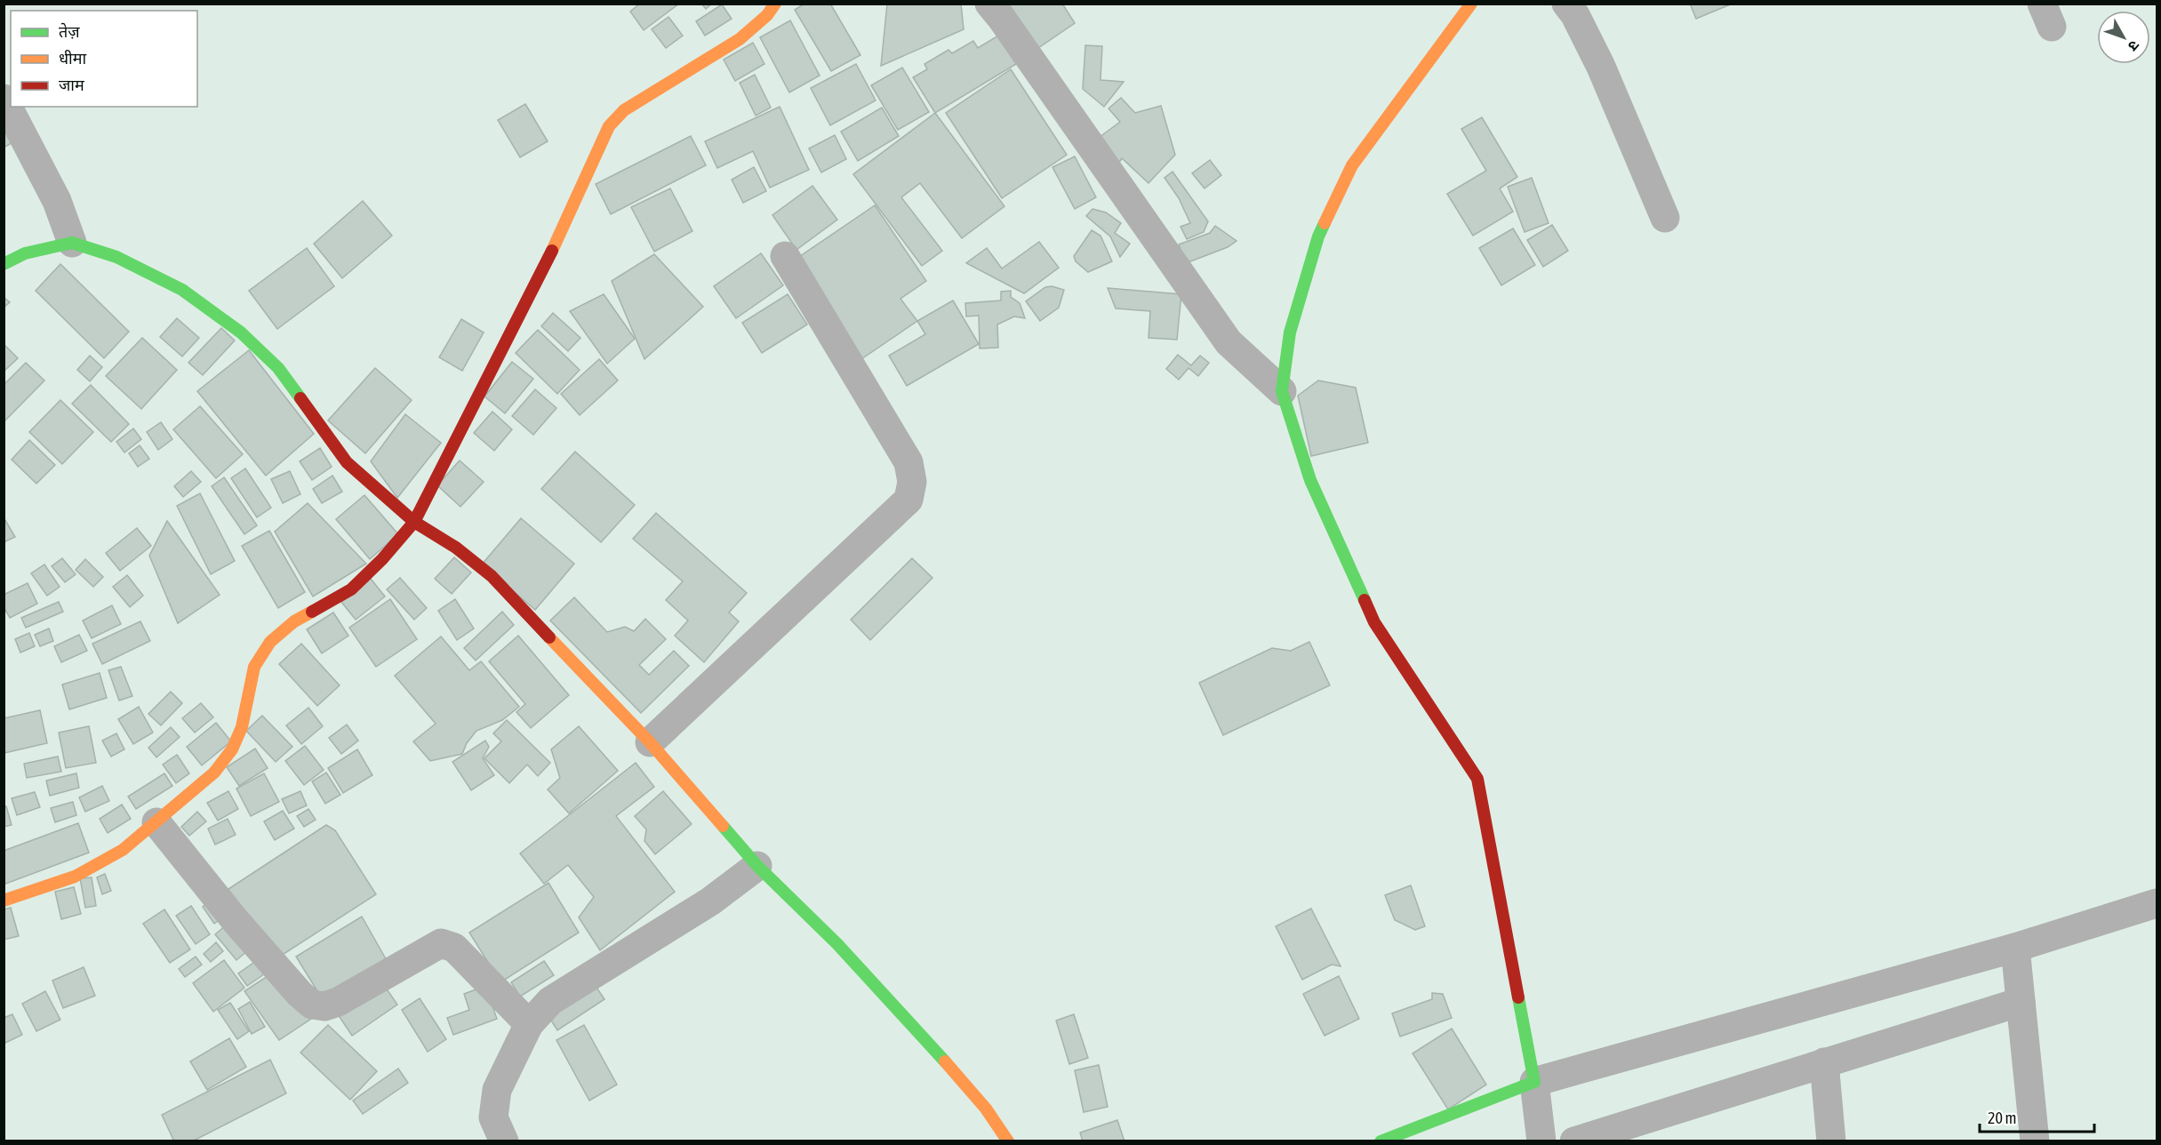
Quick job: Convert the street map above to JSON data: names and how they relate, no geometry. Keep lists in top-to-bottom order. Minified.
{"legend":["तेज़","धीमा","जाम"],"scale_bar":"20 m","north":"bottom right"}
